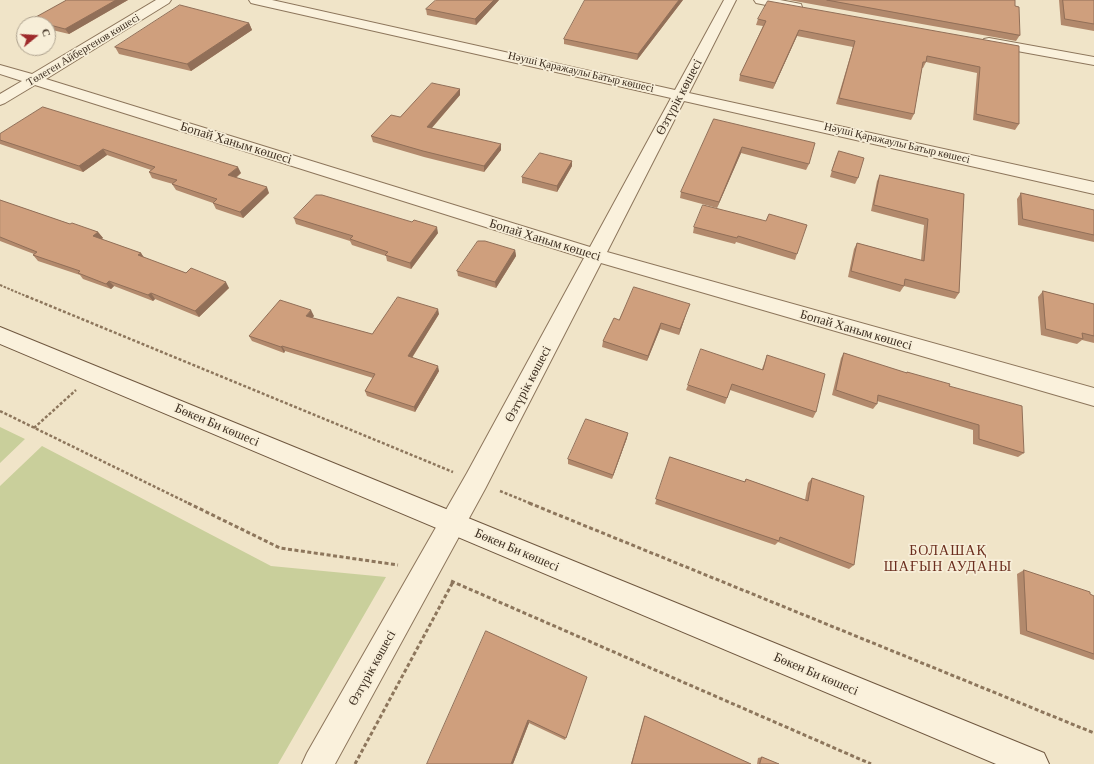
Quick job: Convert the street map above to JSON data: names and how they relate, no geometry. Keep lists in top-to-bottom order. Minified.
{"streets":{"street":["Төлеген Айбергенов көшесі","Нәуші Қаражаулы Батыр көшесі","Өзтүрік көшесі","Бопай Ханым көшесі","Бөкен Би көшесі"]},"crossings":[["Төлеген Айбергенов көшесі","Бопай Ханым көшесі"],["Нәуші Қаражаулы Батыр көшесі","Өзтүрік көшесі"],["Өзтүрік көшесі","Бопай Ханым көшесі"],["Өзтүрік көшесі","Бөкен Би көшесі"]],"districts":["БОЛАШАҚ ШАҒЫН АУДАНЫ"],"north":"right"}
